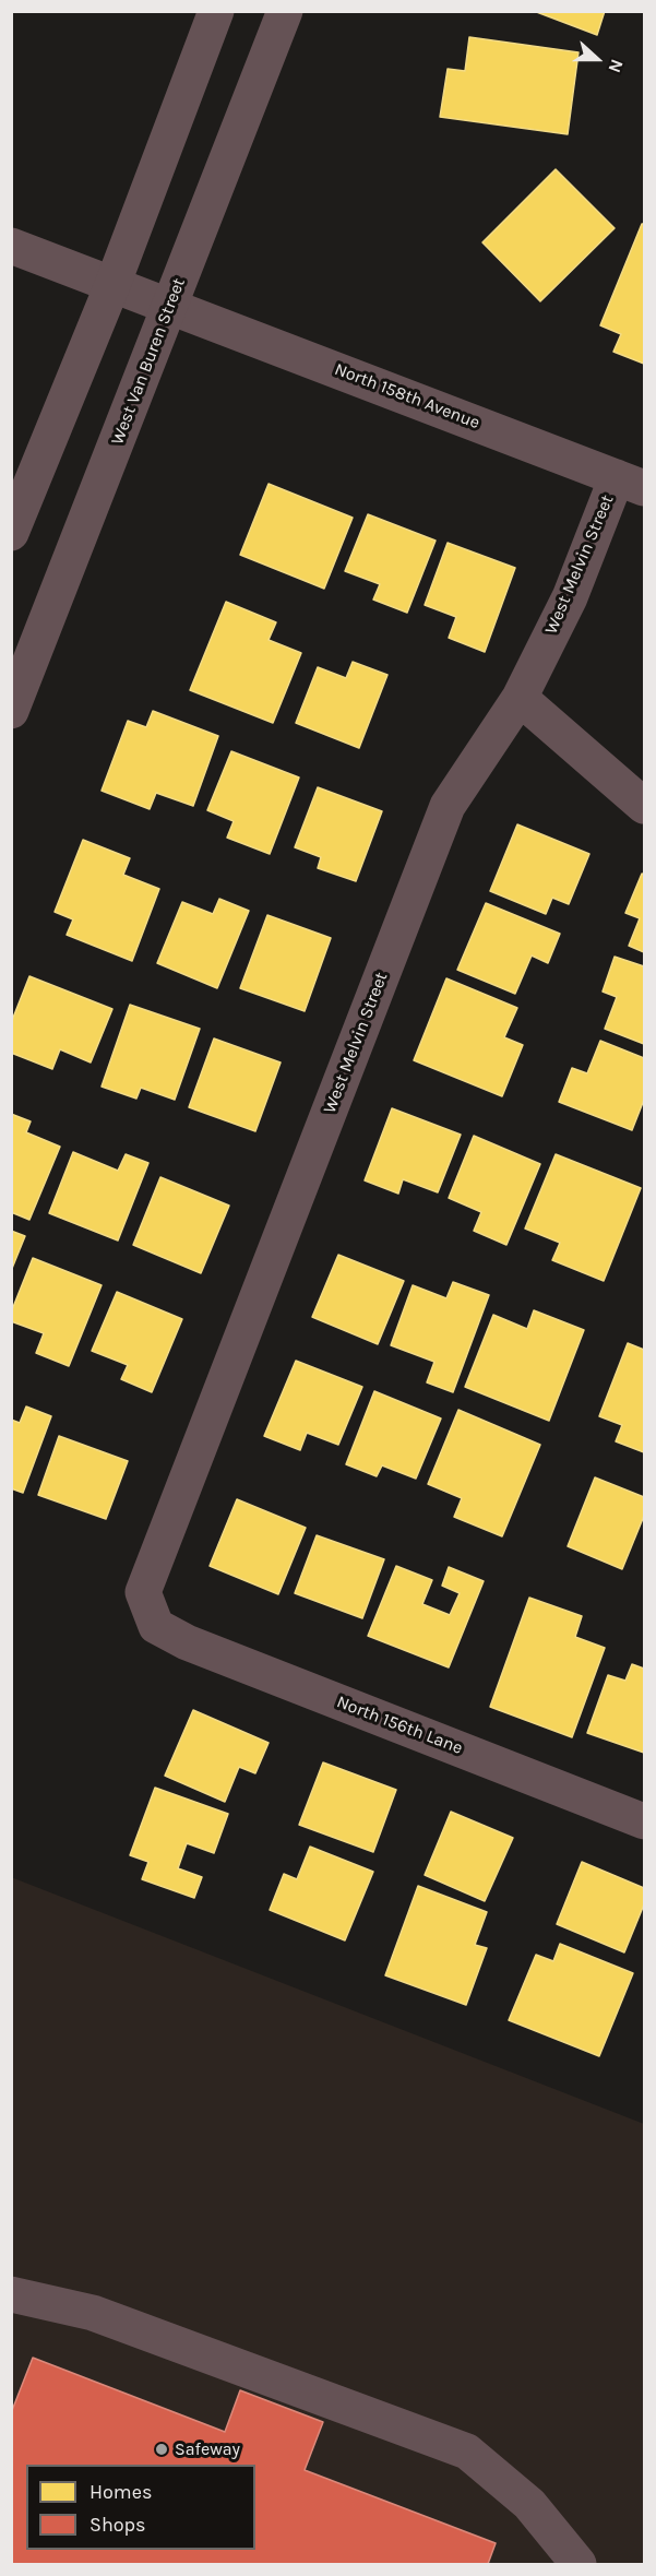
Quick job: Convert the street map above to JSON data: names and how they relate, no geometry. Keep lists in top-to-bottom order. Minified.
{"streets":{"street":["West Van Buren Street","North 158th Avenue","West Melvin Street","North 156th Lane"]},"crossings":[["West Van Buren Street","North 158th Avenue"],["North 158th Avenue","West Melvin Street"],["West Melvin Street","North 156th Lane"]],"places":["Safeway"],"legend":["Homes","Shops"],"north":"right"}
